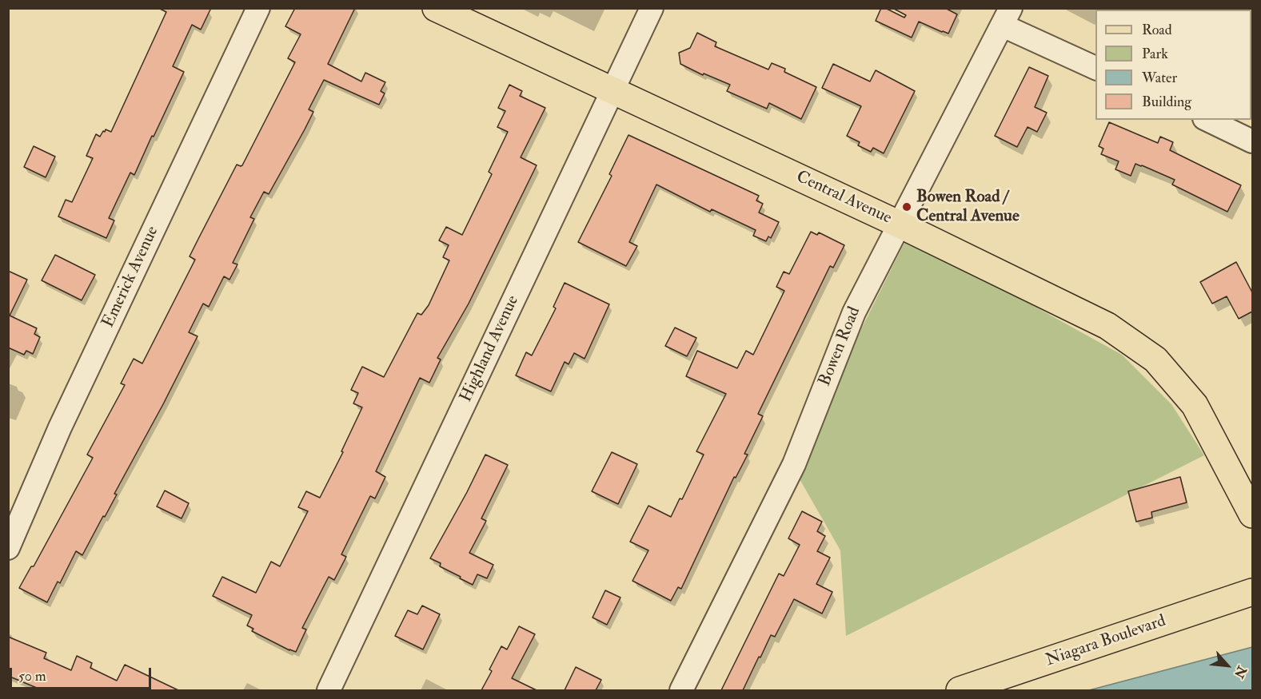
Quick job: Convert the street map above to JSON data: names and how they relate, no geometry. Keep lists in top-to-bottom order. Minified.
{"streets":{"main road":["Central Avenue","Niagara Boulevard"],"street":["Emerick Avenue","Bowen Road","Highland Avenue"]},"crossings":[["Central Avenue","Bowen Road"],["Central Avenue","Highland Avenue"]],"places":["Bowen Road / Central Avenue"],"legend":["Road","Park","Water","Building"],"scale_bar":"50 m","north":"bottom right"}
